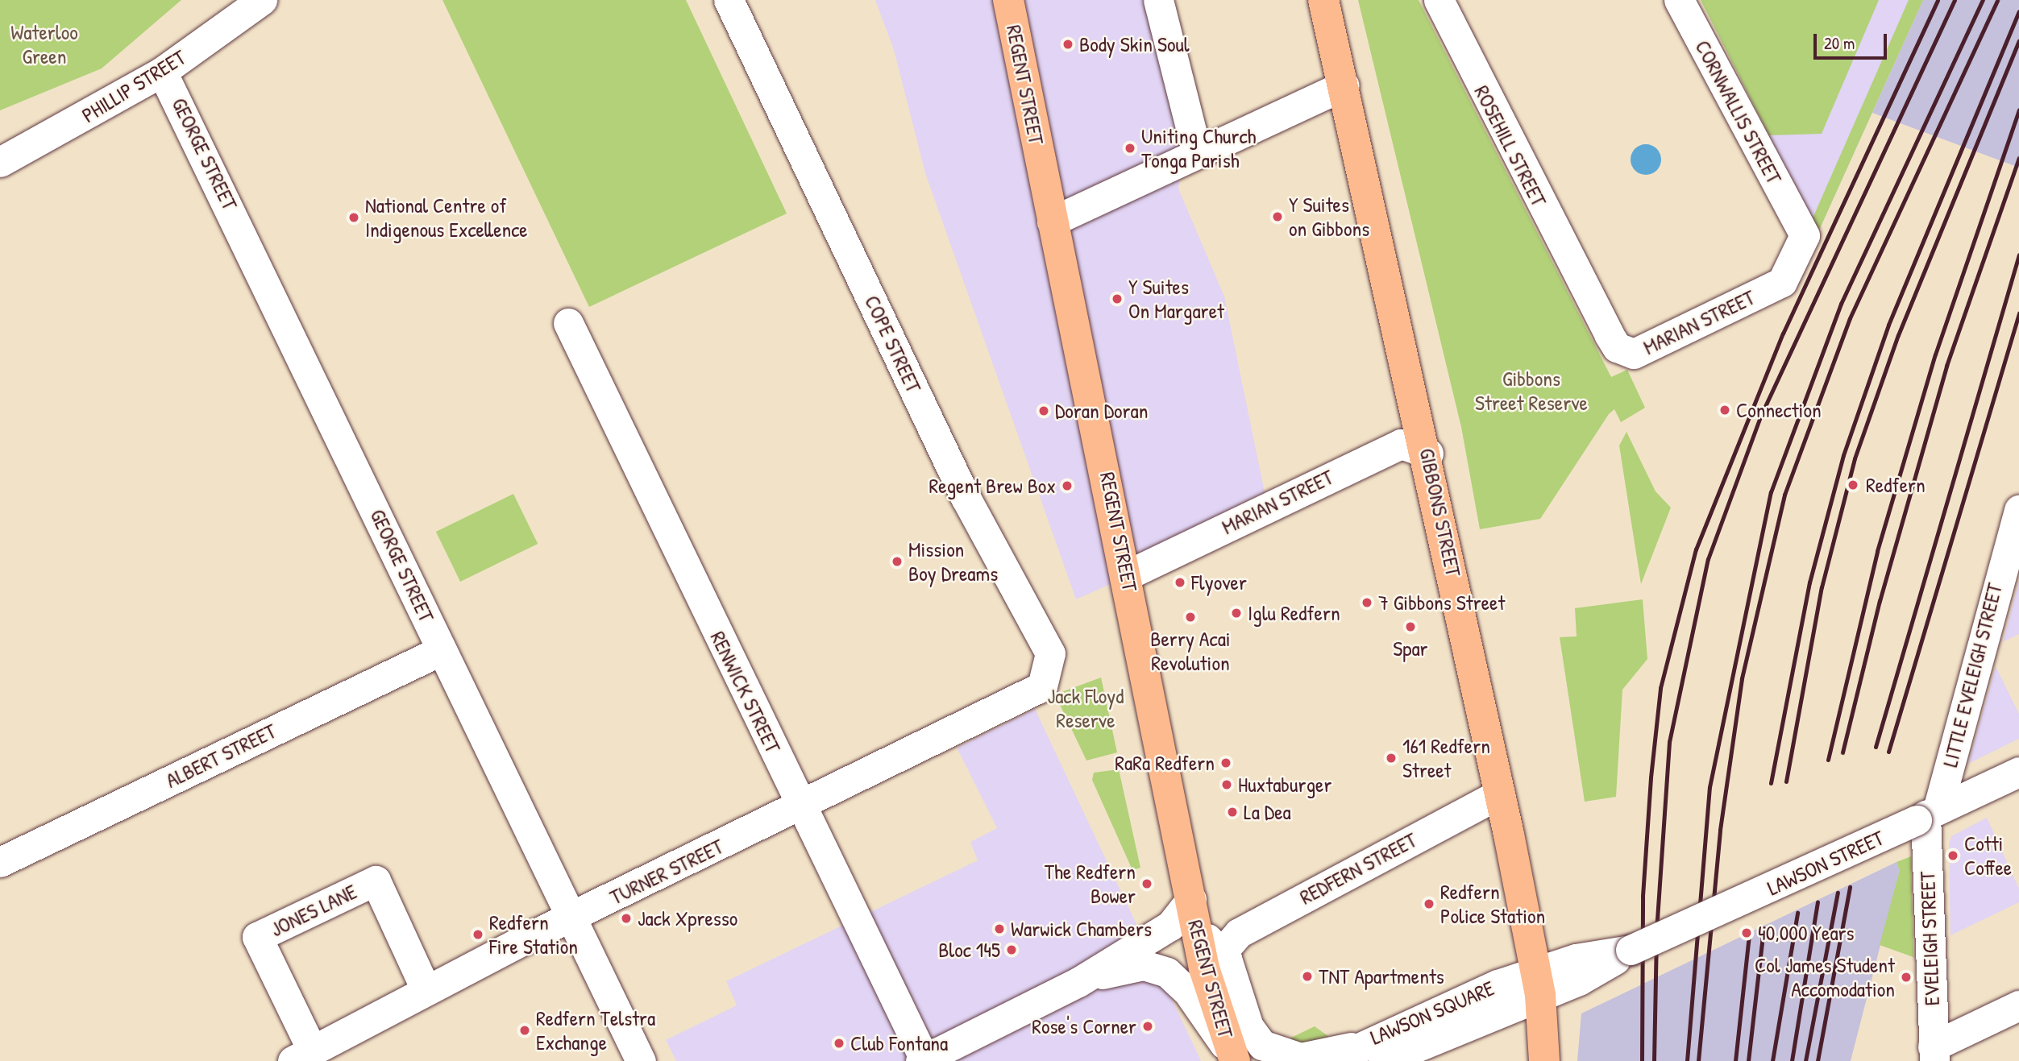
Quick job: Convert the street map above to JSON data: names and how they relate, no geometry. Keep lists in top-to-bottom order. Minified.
{"streets":{"main road":["REGENT STREET","GIBBONS STREET"],"street":["PHILLIP STREET","CORNWALLIS STREET","ROSEHILL STREET","GEORGE STREET","MARIAN STREET","COPE STREET","LITTLE EVELEIGH STREET","RENWICK STREET","ALBERT STREET","LAWSON STREET","REDFERN STREET","TURNER STREET","JONES LANE","EVELEIGH STREET","LAWSON SQUARE"]},"crossings":[["REGENT STREET","MARIAN STREET"],["PHILLIP STREET","GEORGE STREET"],["CORNWALLIS STREET","MARIAN STREET"],["ROSEHILL STREET","MARIAN STREET"],["GEORGE STREET","ALBERT STREET"],["GEORGE STREET","TURNER STREET"],["MARIAN STREET","GIBBONS STREET"],["COPE STREET","TURNER STREET"],["GIBBONS STREET","LAWSON STREET"],["GIBBONS STREET","REDFERN STREET"],["GIBBONS STREET","LAWSON SQUARE"],["LITTLE EVELEIGH STREET","LAWSON STREET"],["LITTLE EVELEIGH STREET","EVELEIGH STREET"],["RENWICK STREET","TURNER STREET"],["LAWSON STREET","EVELEIGH STREET"],["LAWSON STREET","LAWSON SQUARE"],["REDFERN STREET","LAWSON SQUARE"],["TURNER STREET","JONES LANE"]],"parks":["Waterloo Green","Gibbons Street Reserve","Jack Floyd Reserve"],"places":["Body Skin Soul","Uniting Church Tonga Parish","Y Suites on Gibbons","National Centre of Indigenous Excellence","Y Suites On Margaret","Connection","Doran Doran","Redfern","Regent Brew Box","Mission Boy Dreams","Flyover","7 Gibbons Street","Iglu Redfern","Berry Acai Revolution","Spar","161 Redfern Street","RaRa Redfern","Huxtaburger","La Dea","Cotti Coffee","The Redfern Bower","Redfern Police Station","Jack Xpresso","Warwick Chambers","40,000 Years","Redfern Fire Station","Bloc 145","TNT Apartments","Col James Student Accomodation","Rose's Corner","Redfern Telstra Exchange","Club Fontana"],"scale_bar":"20 m"}
